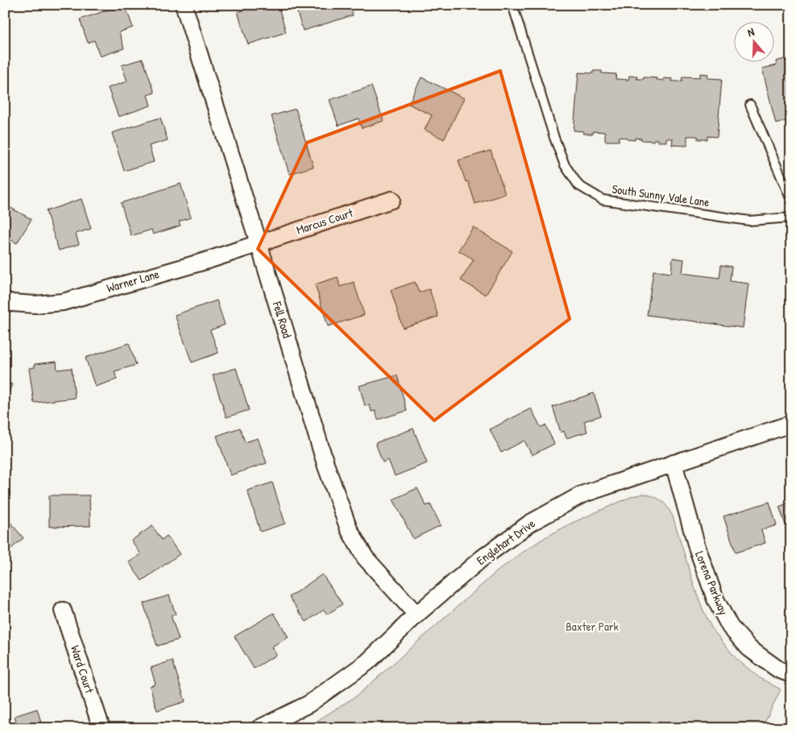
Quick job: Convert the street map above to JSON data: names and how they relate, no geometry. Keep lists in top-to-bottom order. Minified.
{"streets":{"street":["Marcus Court","Warner Lane","Fell Road","Englehart Drive","Lorena Parkway","Ward Court"],"lane":["South Sunny Vale Lane"]},"crossings":[["Marcus Court","Warner Lane"],["Marcus Court","Fell Road"],["Warner Lane","Fell Road"],["Fell Road","Englehart Drive"],["Englehart Drive","Lorena Parkway"]],"parks":["Baxter Park"],"north":"top"}
